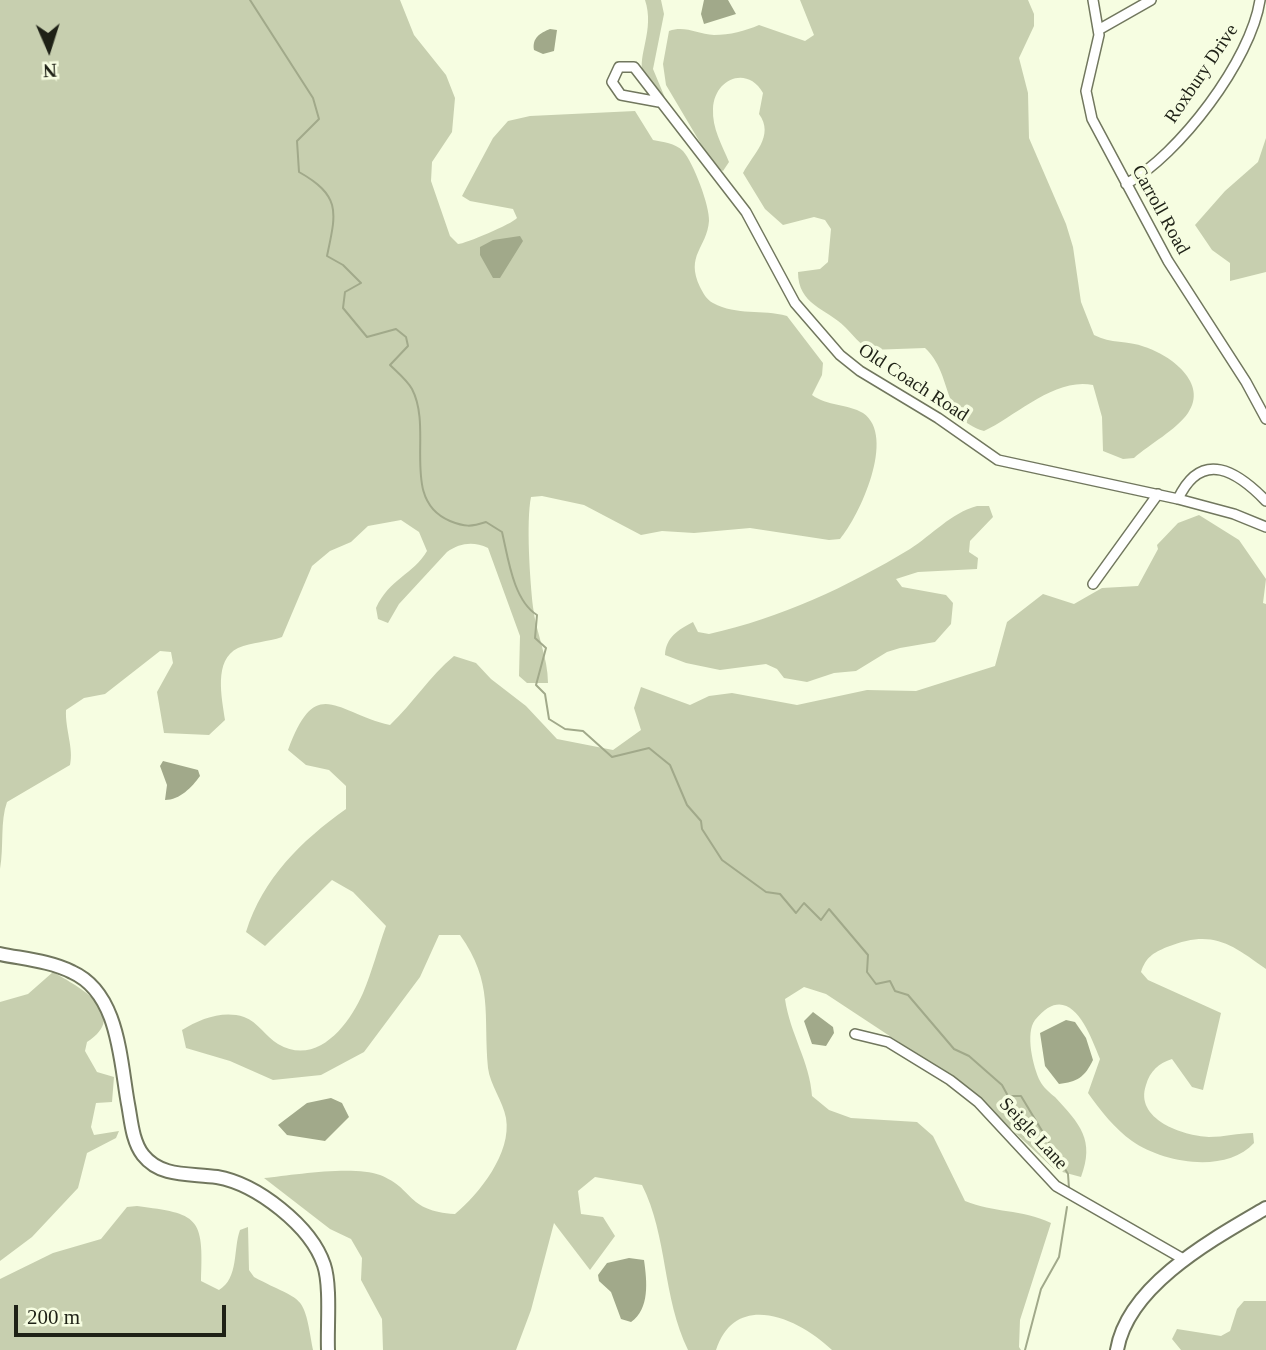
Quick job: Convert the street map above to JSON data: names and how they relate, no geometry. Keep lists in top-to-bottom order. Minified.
{"streets":{"street":["Roxbury Drive","Carroll Road","Old Coach Road","Seigle Lane"]},"crossings":[["Roxbury Drive","Carroll Road"]],"scale_bar":"200 m","north":"bottom"}
